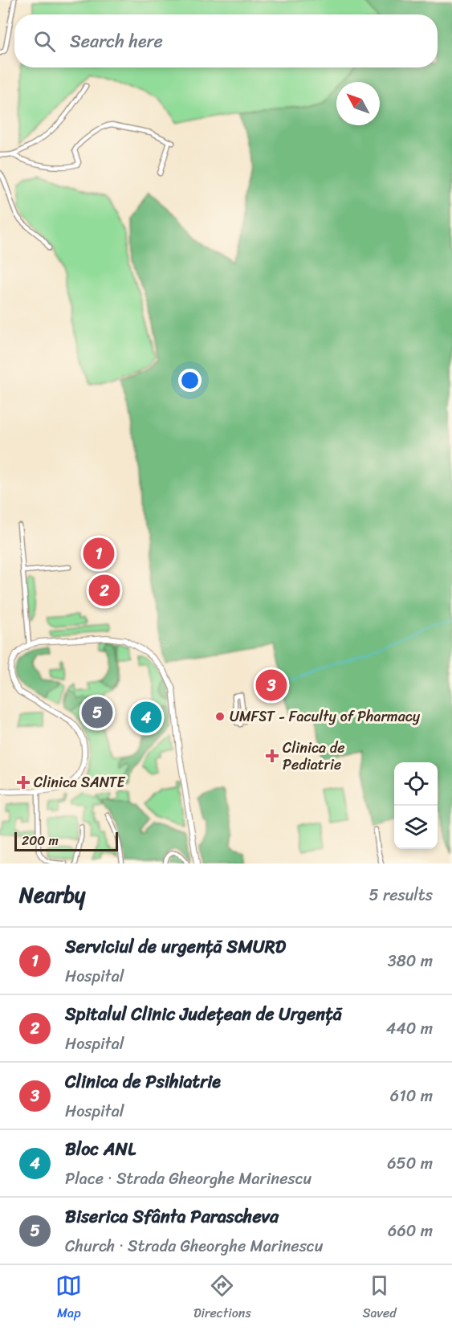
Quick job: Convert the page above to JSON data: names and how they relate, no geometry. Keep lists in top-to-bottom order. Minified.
{"places":{"other":["UMFST - Faculty of Pharmacy"],"health":["Clinica de Pediatrie","Clinica SANTE"]},"scale_bar":"200 m","north":"top left","page":{"search":"Search here","pins":["1","2","3","5","4"],"scale":"200 m","heading":["Nearby","5 results"],"list":[{"mark":"1","name":"Serviciul de urgență SMURD","note":"Hospital","value":"380 m"},{"mark":"2","name":"Spitalul Clinic Județean de Urgență","note":"Hospital","value":"440 m"},{"mark":"3","name":"Clinica de Psihiatrie","note":"Hospital","value":"610 m"},{"mark":"4","name":"Bloc ANL","note":"Place · Strada Gheorghe Marinescu","value":"650 m"},{"mark":"5","name":"Biserica Sfânta Parascheva","note":"Church · Strada Gheorghe Marinescu","value":"660 m"}],"nav":["Map","Directions","Saved"]}}
